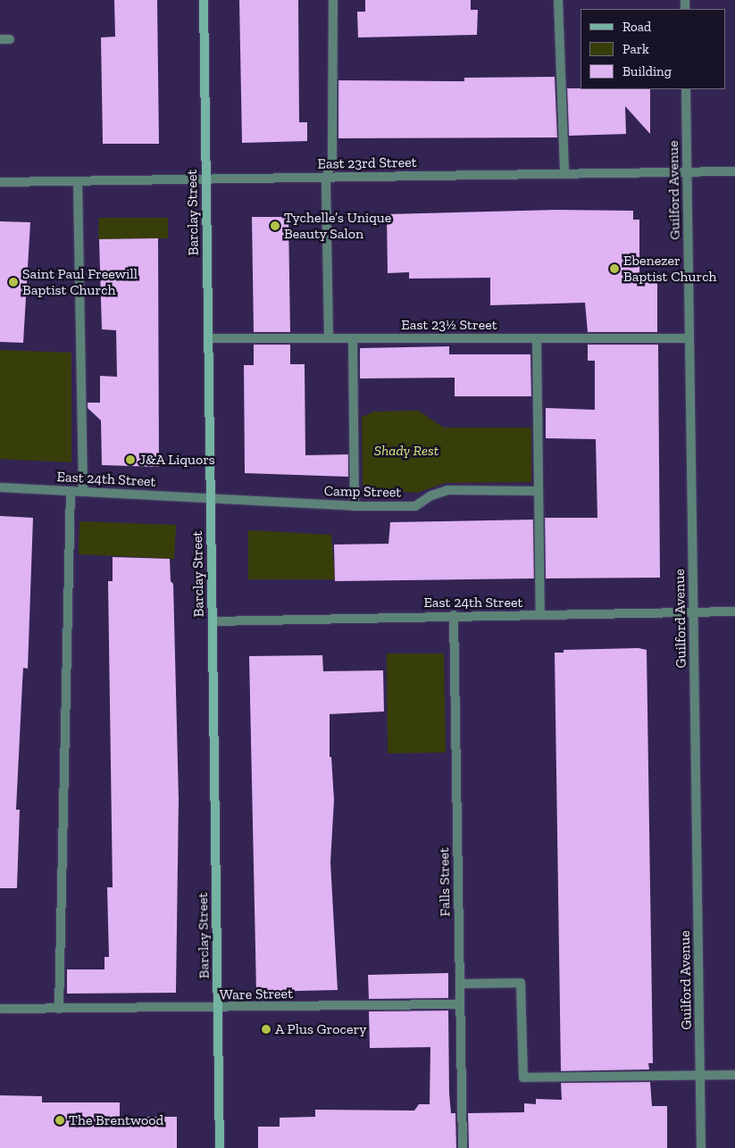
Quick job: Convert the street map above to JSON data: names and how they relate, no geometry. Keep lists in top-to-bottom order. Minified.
{"streets":{"street":["East 23rd Street","Guilford Avenue","Barclay Street","East 23½ Street","East 24th Street","Camp Street","Falls Street","Ware Street"]},"crossings":[["East 23rd Street","Guilford Avenue"],["East 23rd Street","Barclay Street"],["Guilford Avenue","East 23½ Street"],["Guilford Avenue","East 24th Street"],["Barclay Street","East 23½ Street"],["Barclay Street","East 24th Street"],["Barclay Street","Camp Street"],["Barclay Street","Ware Street"],["East 24th Street","Camp Street"],["East 24th Street","Falls Street"],["Falls Street","Ware Street"]],"parks":["Shady Rest"],"places":["Tychelle’s Unique Beauty Salon","Ebenezer Baptist Church","Saint Paul Freewill Baptist Church","J&A Liquors","A Plus Grocery","The Brentwood"],"legend":["Road","Park","Building"]}
